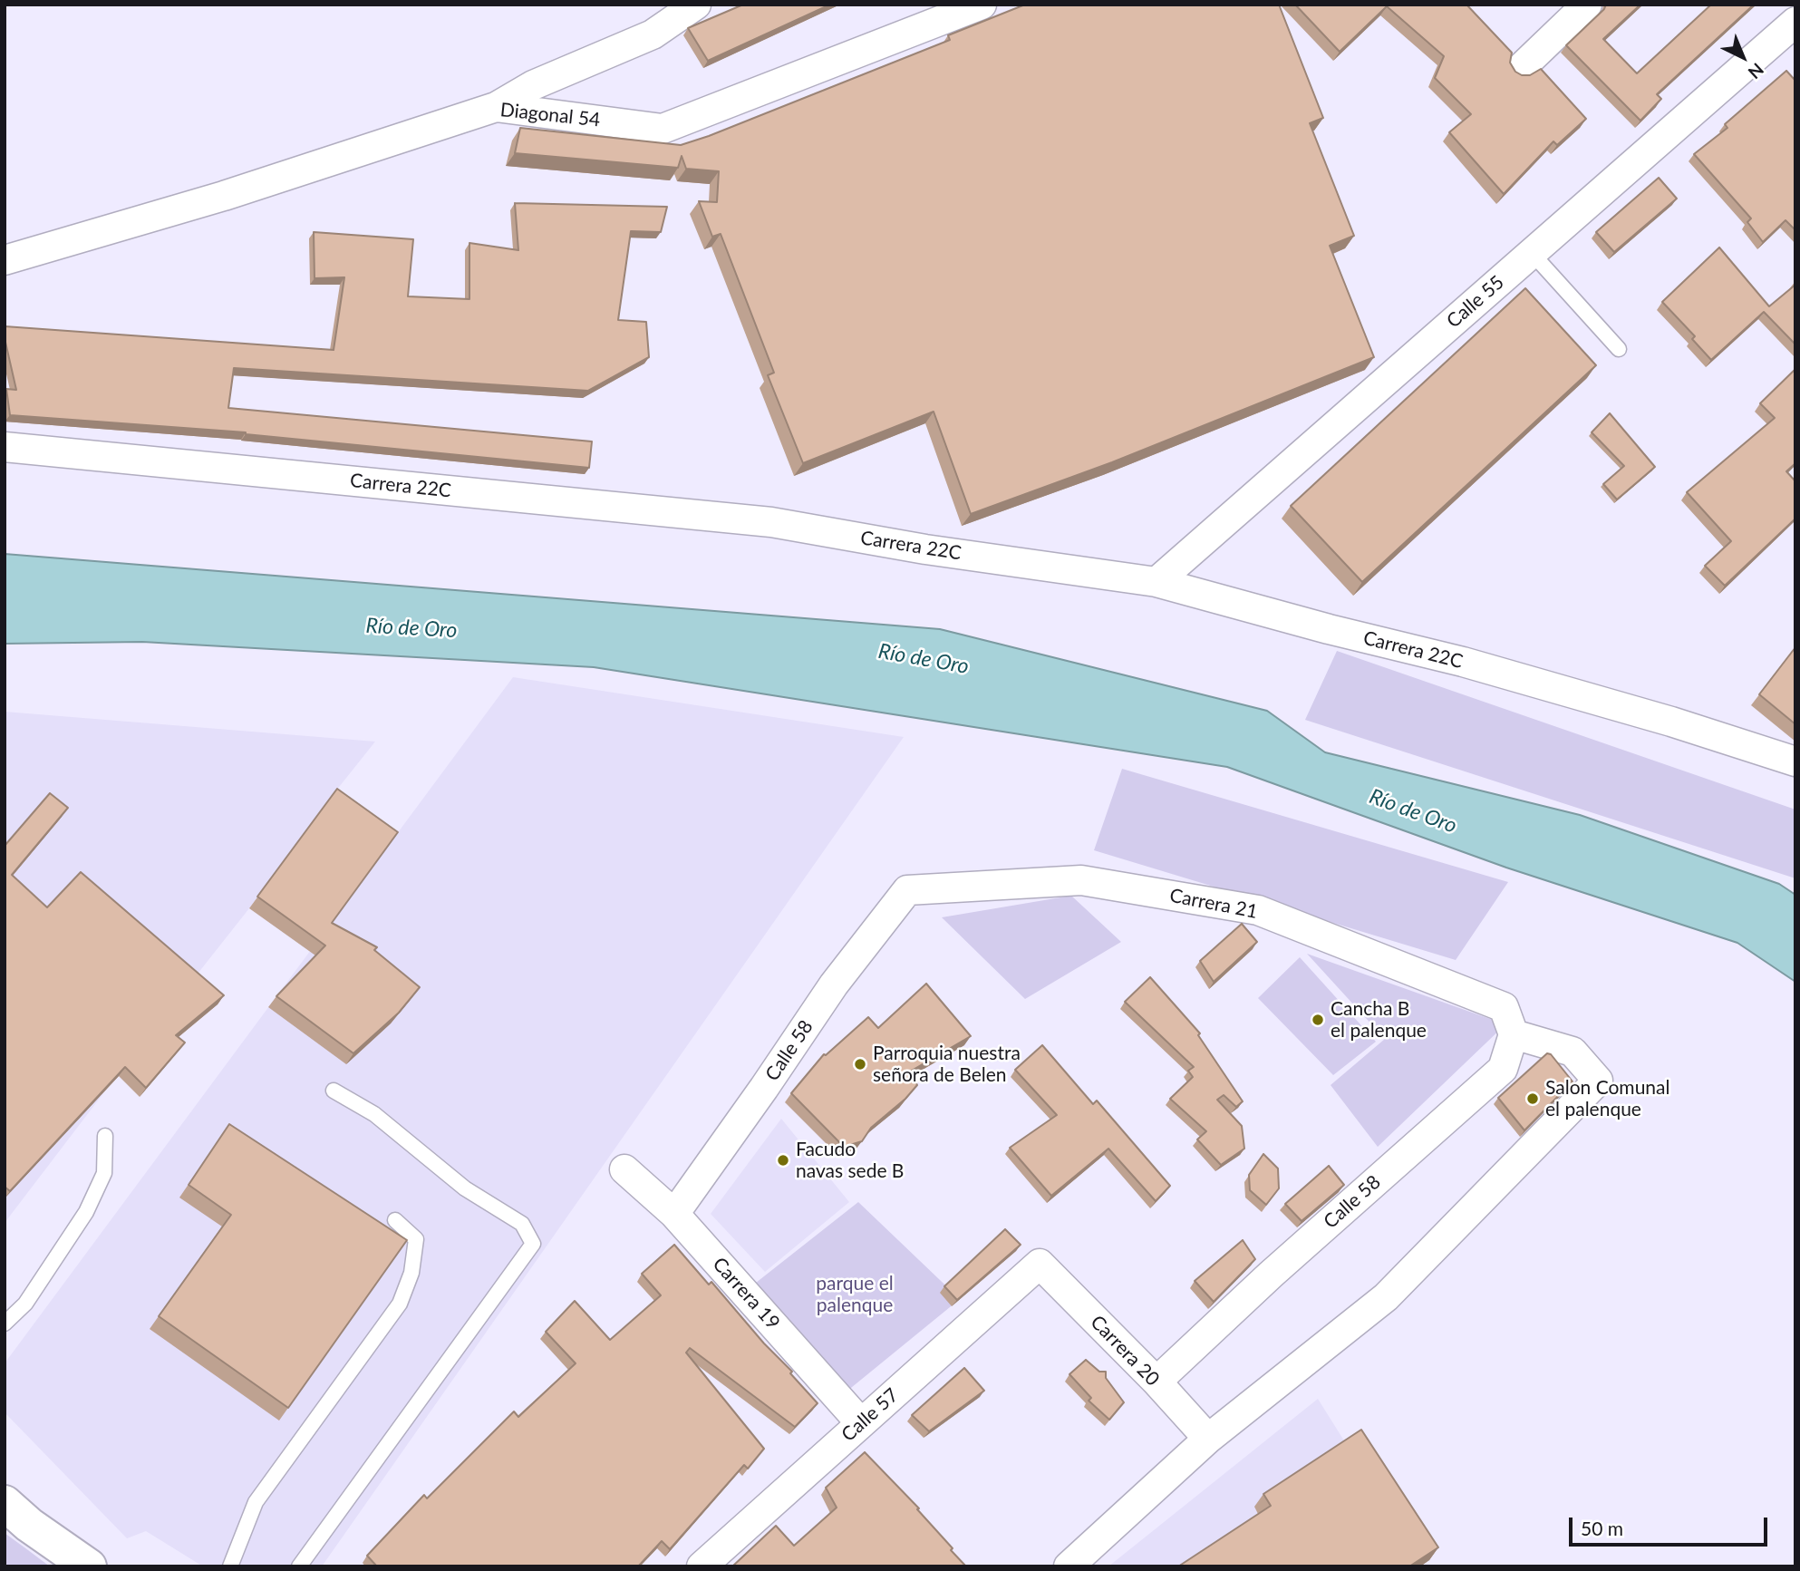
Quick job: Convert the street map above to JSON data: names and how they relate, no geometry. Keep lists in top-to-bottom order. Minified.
{"streets":{"street":["Diagonal 54","Calle 55","Carrera 22C","Carrera 21","Calle 58","Carrera 19","Carrera 20","Calle 57"]},"crossings":[["Calle 55","Carrera 22C"],["Carrera 21","Calle 58"],["Calle 58","Carrera 19"],["Calle 58","Carrera 20"],["Carrera 19","Calle 57"],["Carrera 20","Calle 57"]],"water":["Río de Oro"],"parks":["parque el palenque"],"places":["Cancha B el palenque","Parroquia nuestra señora de Belen","Salon Comunal el palenque","Facudo navas sede B"],"scale_bar":"50 m","north":"bottom right"}
